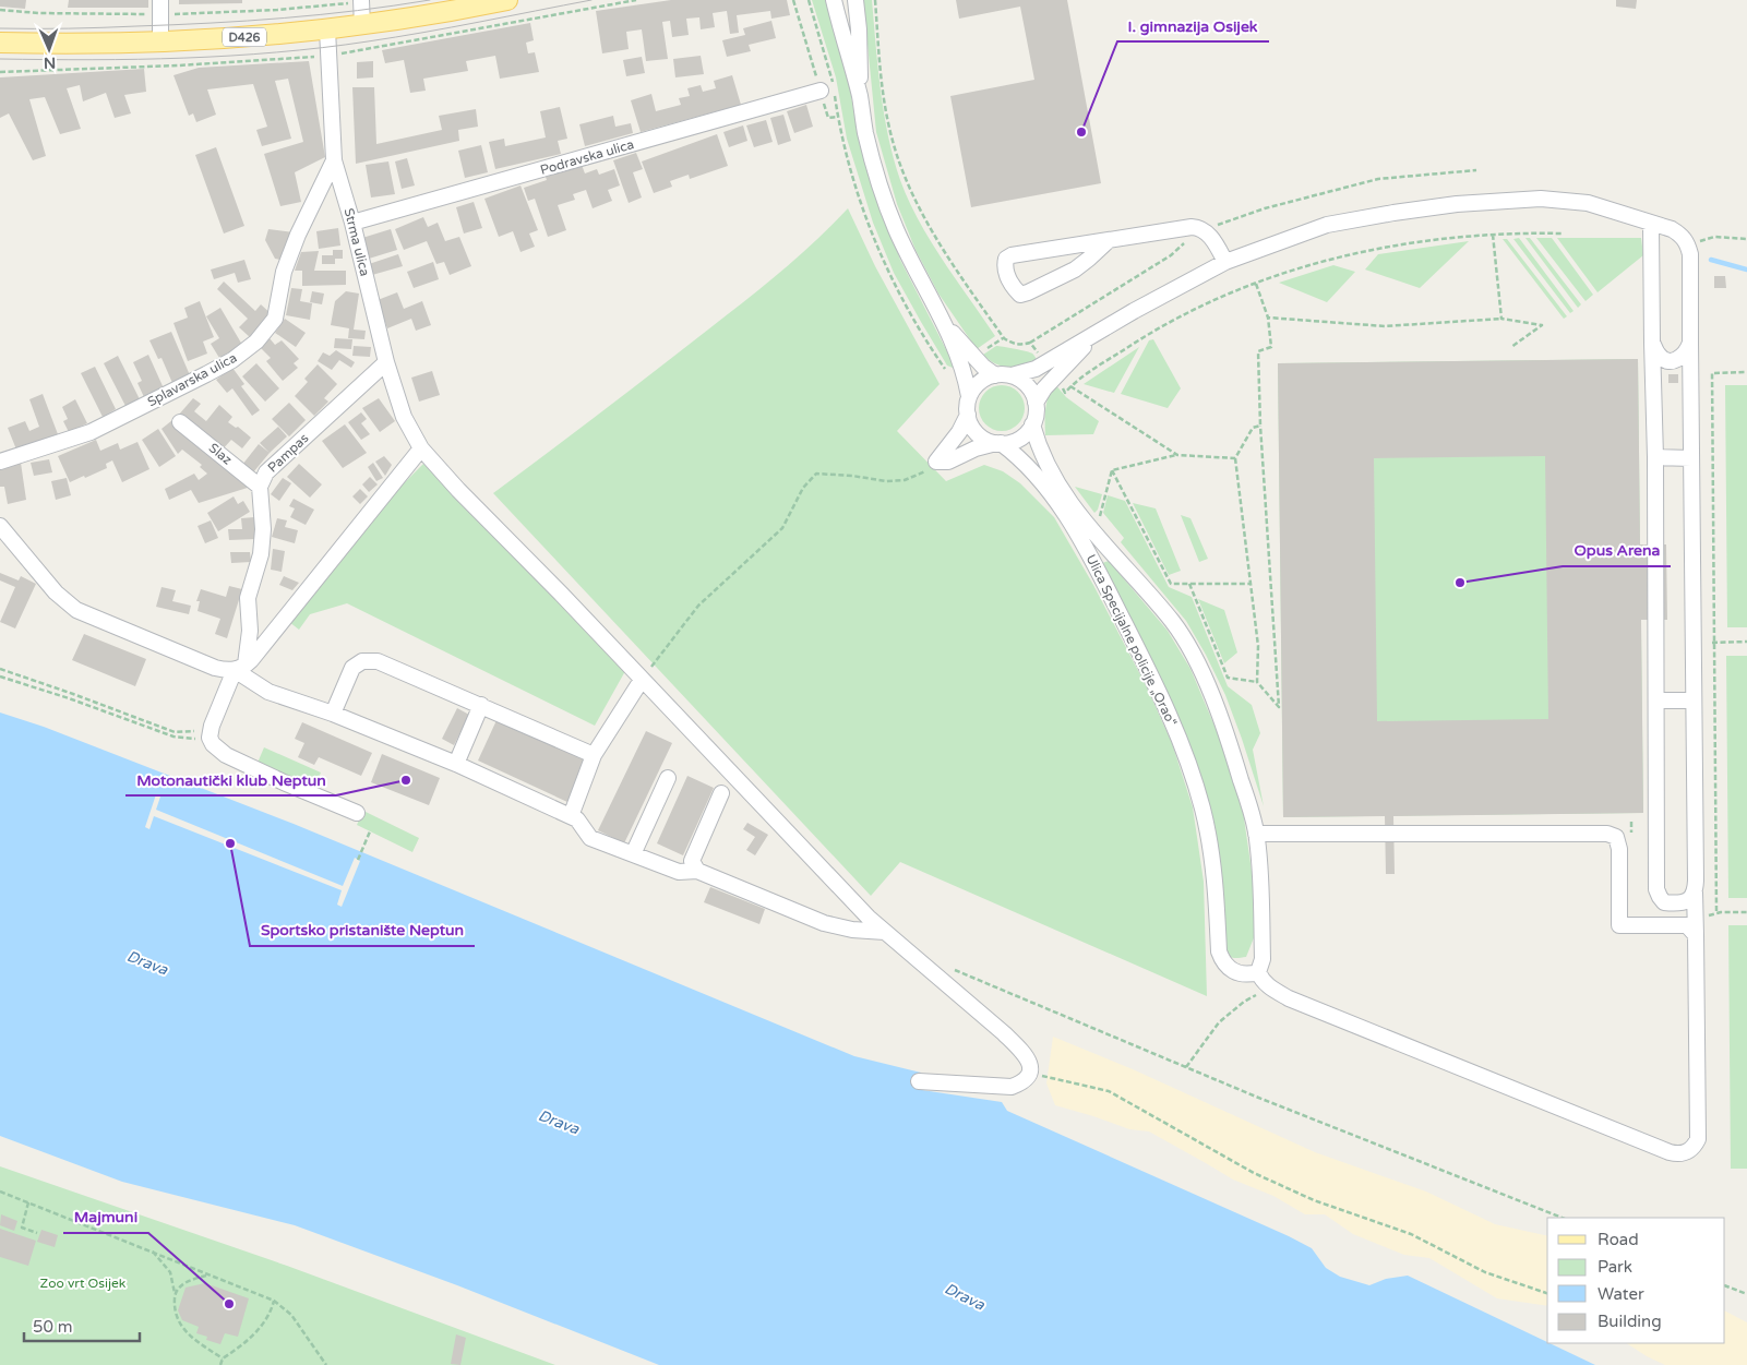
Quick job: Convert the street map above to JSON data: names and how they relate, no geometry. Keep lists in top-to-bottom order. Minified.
{"streets":{"main road":["D426"],"street":["Podravska ulica","Strma ulica","Splavarska ulica","Pampas","Slaz","Ulica Specijalne policije „Orao“"]},"crossings":[["D426","Strma ulica"],["Podravska ulica","Strma ulica"],["Strma ulica","Splavarska ulica"],["Strma ulica","Pampas"],["Pampas","Slaz"]],"water":["Drava"],"parks":["Zoo vrt Osijek"],"places":["I. gimnazija Osijek","Opus Arena","Motonautički klub Neptun","Sportsko pristanište Neptun","Majmuni"],"legend":["Road","Park","Water","Building"],"scale_bar":"50 m","north":"bottom"}
